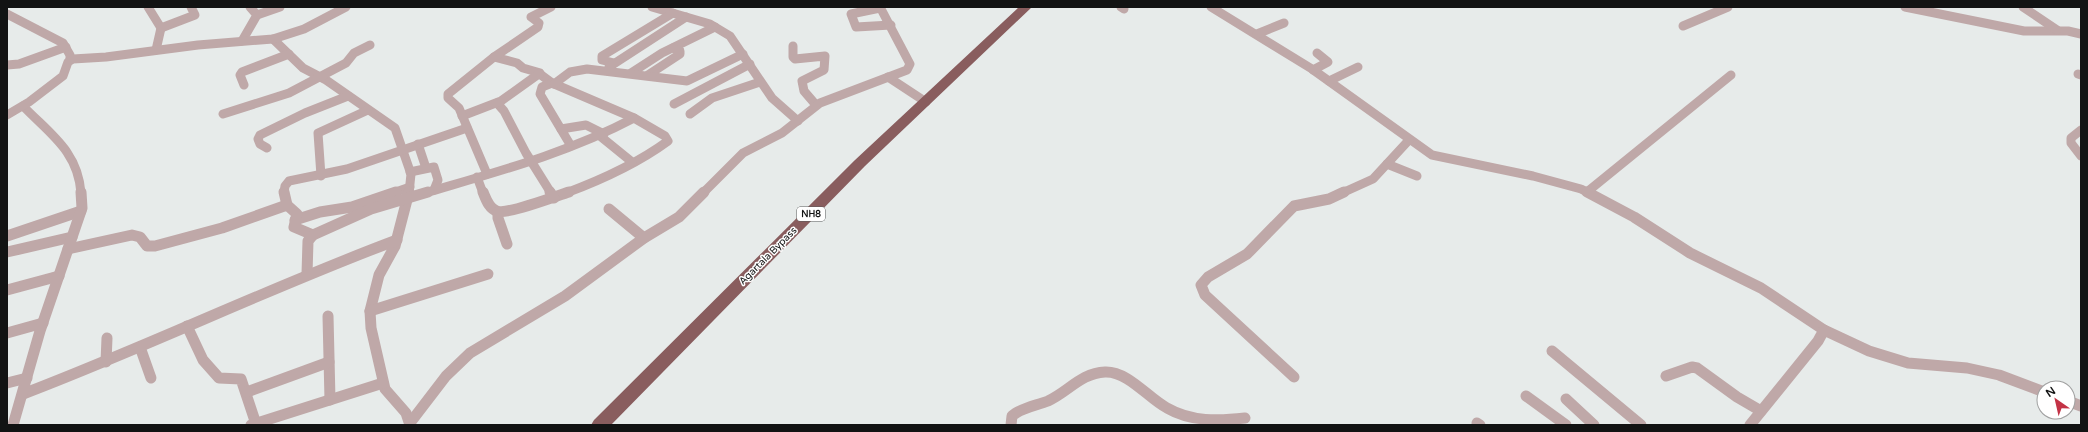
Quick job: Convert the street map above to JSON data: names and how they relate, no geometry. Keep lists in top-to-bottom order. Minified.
{"streets":{"highway":["NH8","Agartala Bypass"]},"north":"top left"}
